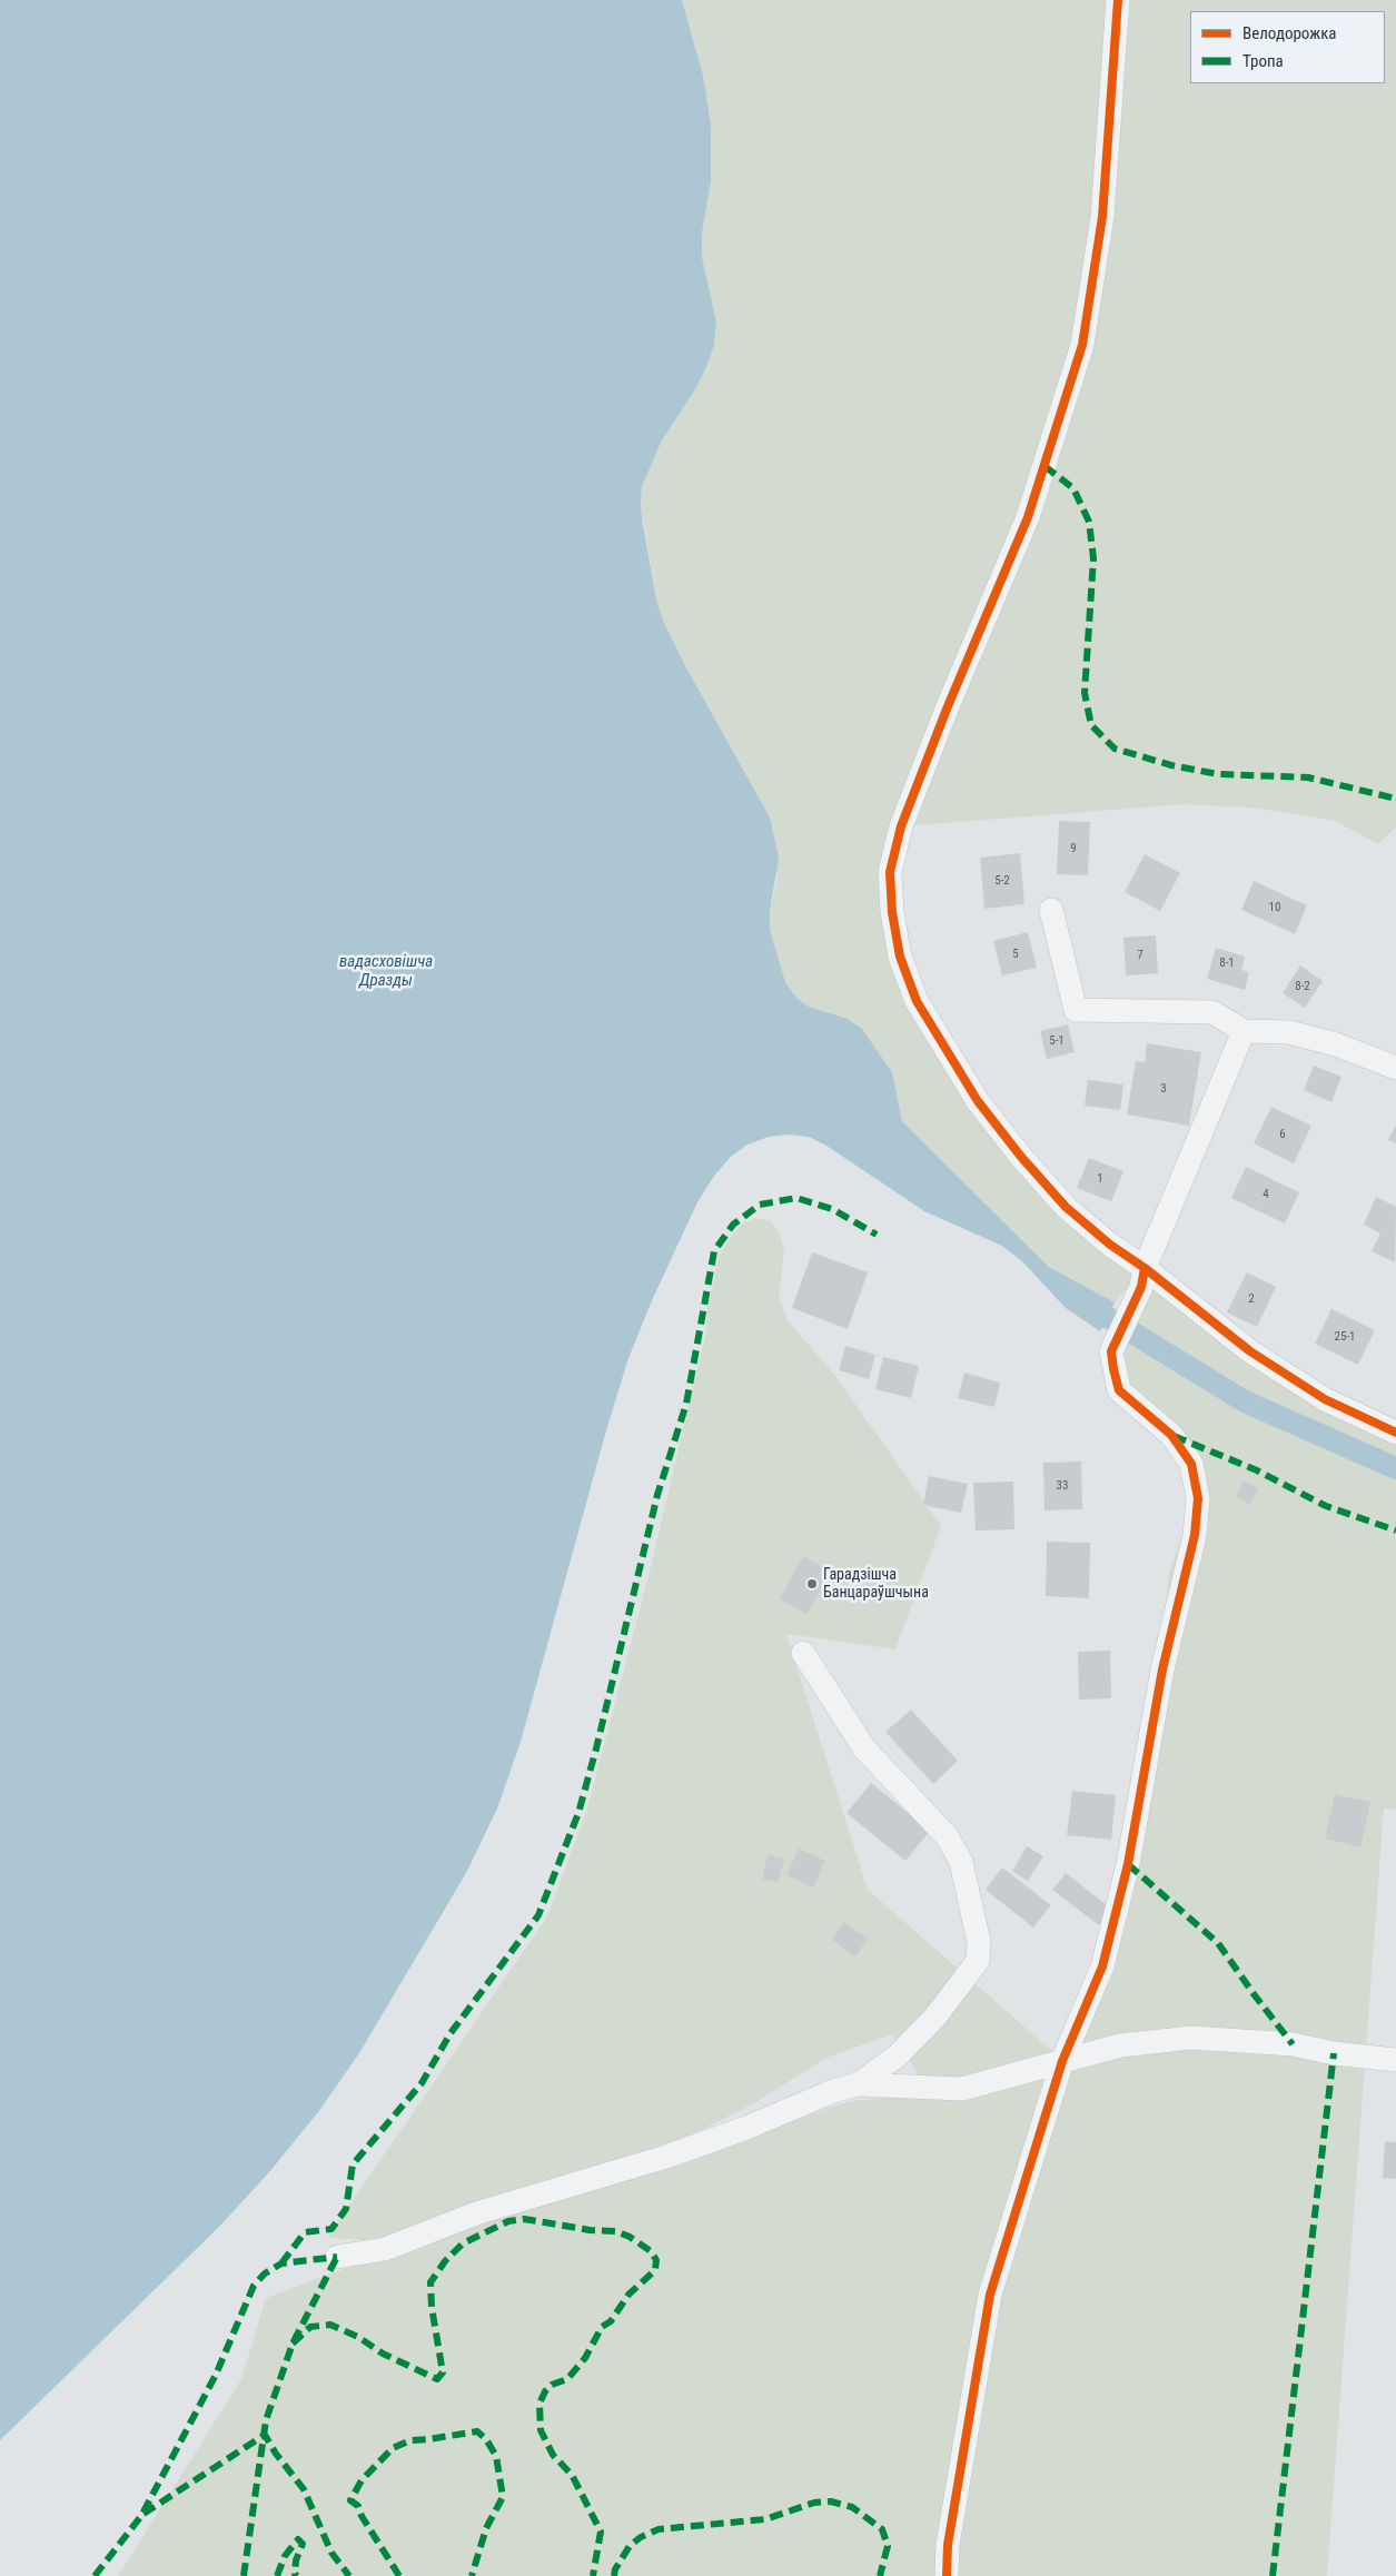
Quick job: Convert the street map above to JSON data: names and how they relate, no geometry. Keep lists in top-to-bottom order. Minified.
{"water":["вадасховішча Дразды"],"places":["Гарадзішча Банцараўшчына"],"house_numbers":["9","5-2","10","5","7","8-1","8-2","5-1","3","6","1","4","2","25-1","33"],"legend":["Велодорожка","Тропа"]}
